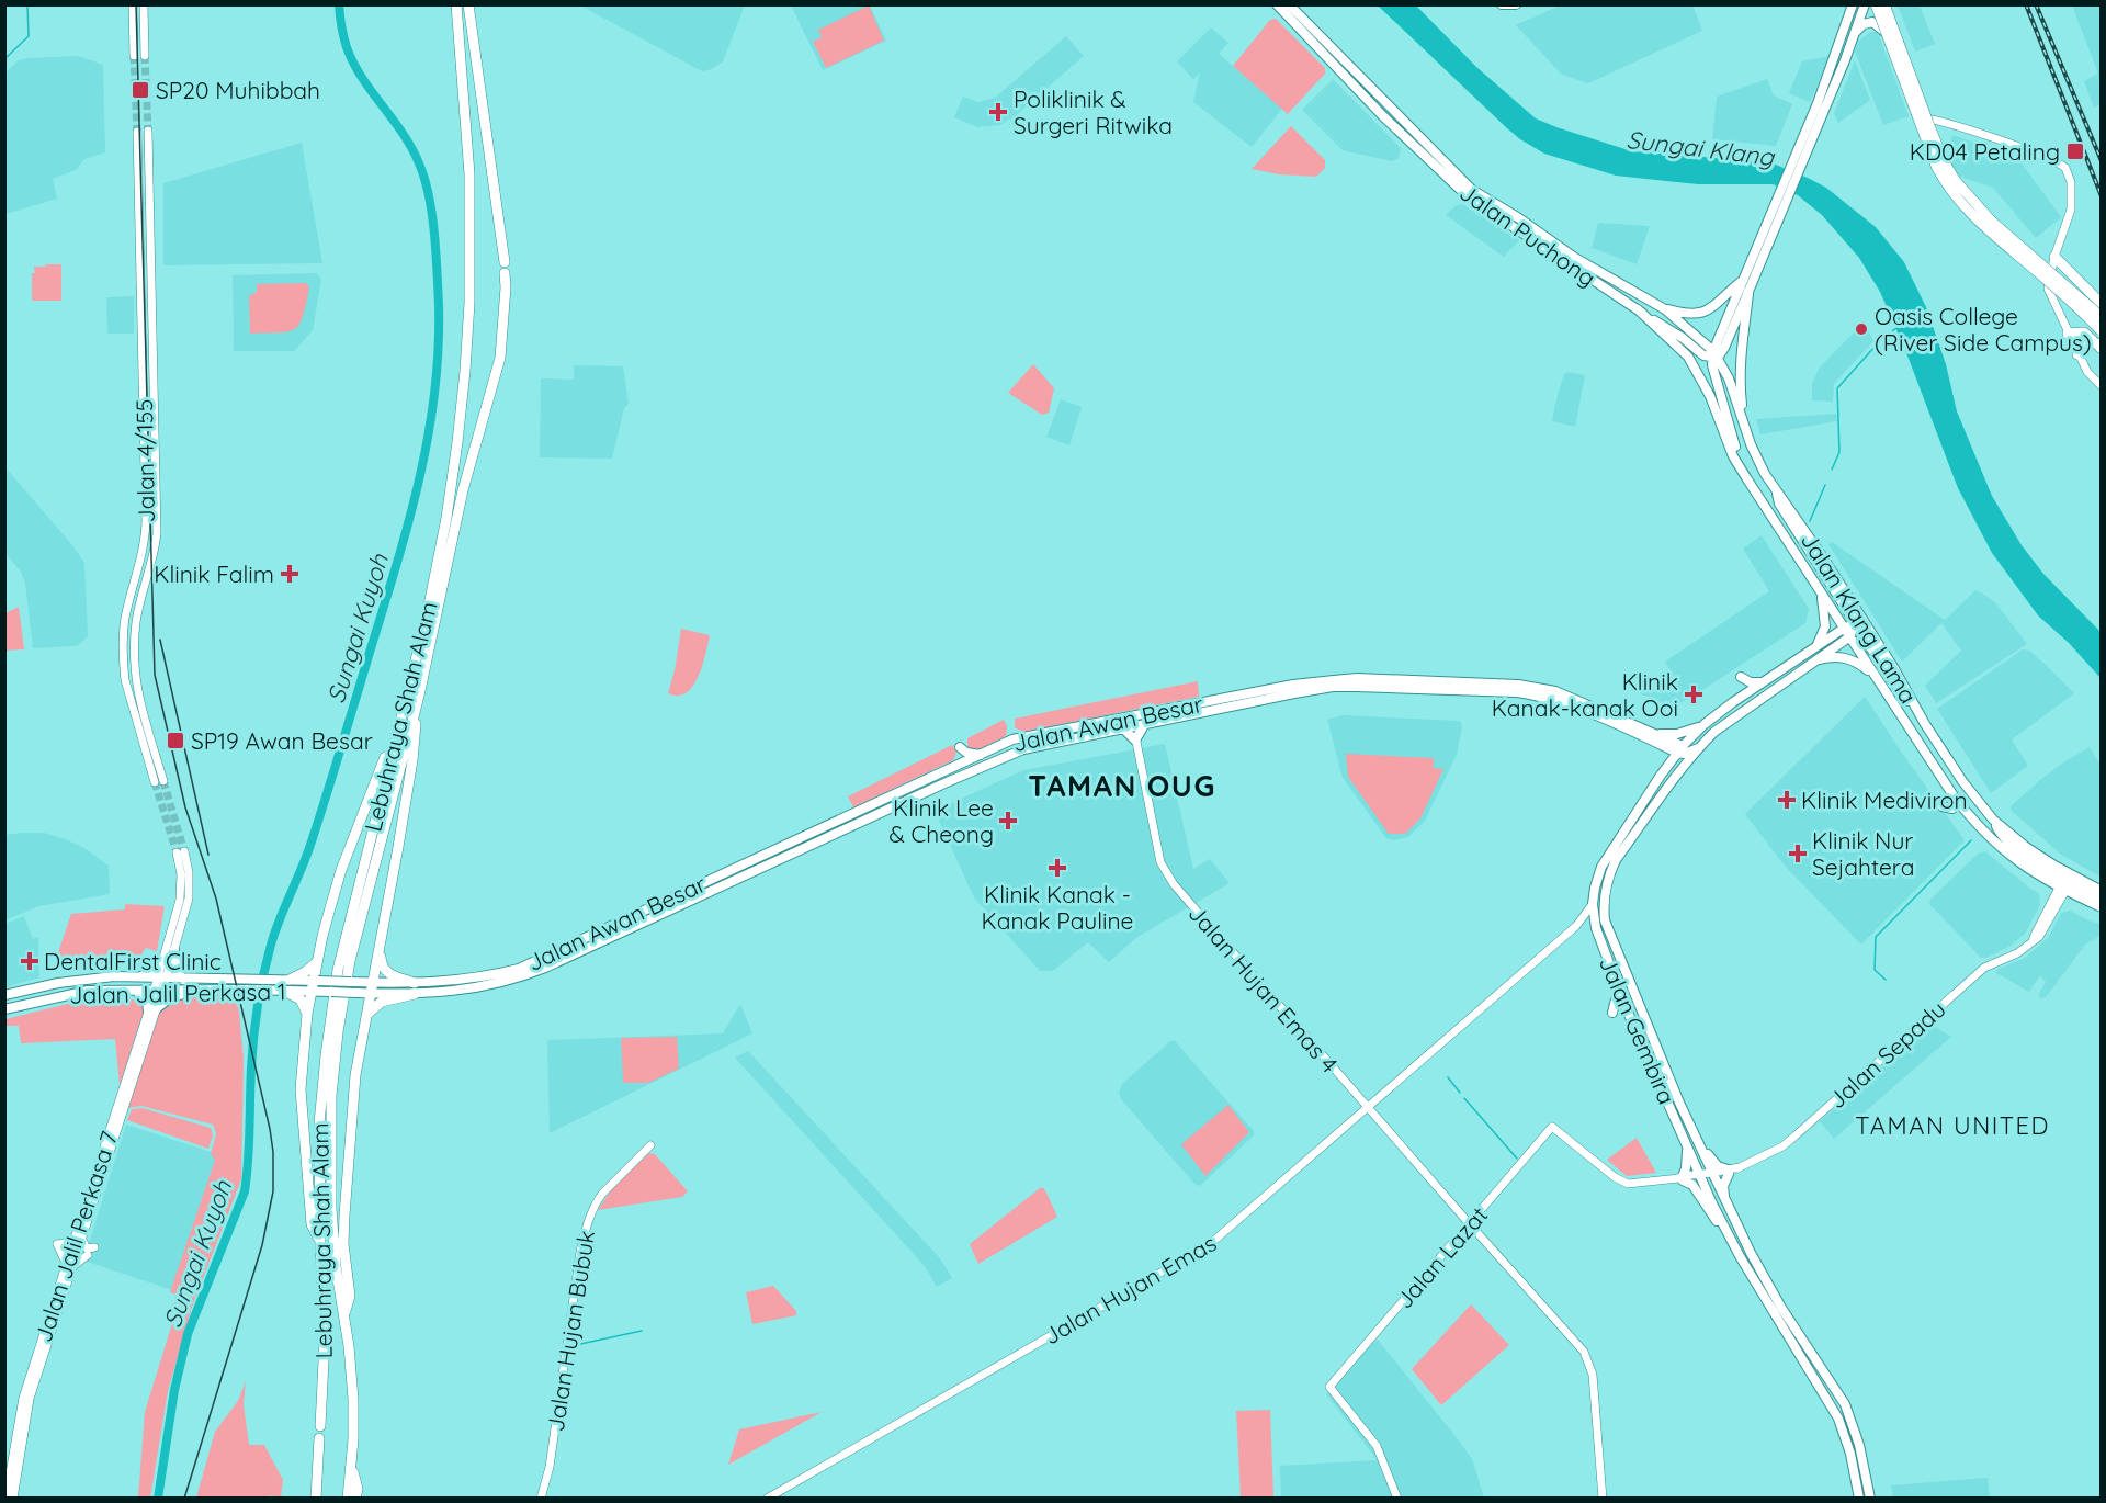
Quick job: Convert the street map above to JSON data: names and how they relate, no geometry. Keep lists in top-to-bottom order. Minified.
{"streets":{"highway":["Lebuhraya Shah Alam"],"main road":["Jalan Puchong","Jalan Klang Lama","Jalan Awan Besar","Jalan Jalil Perkasa 1","Jalan Gembira"],"street":["Jalan 4/155","Jalan Hujan Emas 4","Jalan Sepadu","Jalan Jalil Perkasa 7","Jalan Lazat","Jalan Hujan Emas","Jalan Hujan Bubuk"]},"crossings":[["Jalan Puchong","Jalan Klang Lama"],["Jalan Klang Lama","Jalan Gembira"],["Jalan Klang Lama","Jalan Sepadu"],["Jalan Awan Besar","Jalan Jalil Perkasa 1"],["Jalan Awan Besar","Jalan Gembira"],["Jalan Hujan Emas 4","Jalan Lazat"],["Jalan Hujan Emas 4","Jalan Hujan Emas"],["Jalan Jalil Perkasa 1","Jalan Jalil Perkasa 7"],["Jalan Gembira","Jalan Sepadu"],["Jalan Gembira","Jalan Hujan Emas"],["Jalan Sepadu","Jalan Lazat"]],"districts":["TAMAN OUG","TAMAN UNITED"],"water":["Sungai Klang","Sungai Kuyoh"],"places":{"transit":["SP20 Muhibbah","KD04 Petaling","SP19 Awan Besar"],"health":["Poliklinik & Surgeri Ritwika","Klinik Falim","Klinik Kanak-kanak Ooi","Klinik Mediviron","Klinik Lee & Cheong","Klinik Nur Sejahtera","Klinik Kanak - Kanak Pauline","DentalFirst Clinic"],"other":["Oasis College (River Side Campus)"]}}
